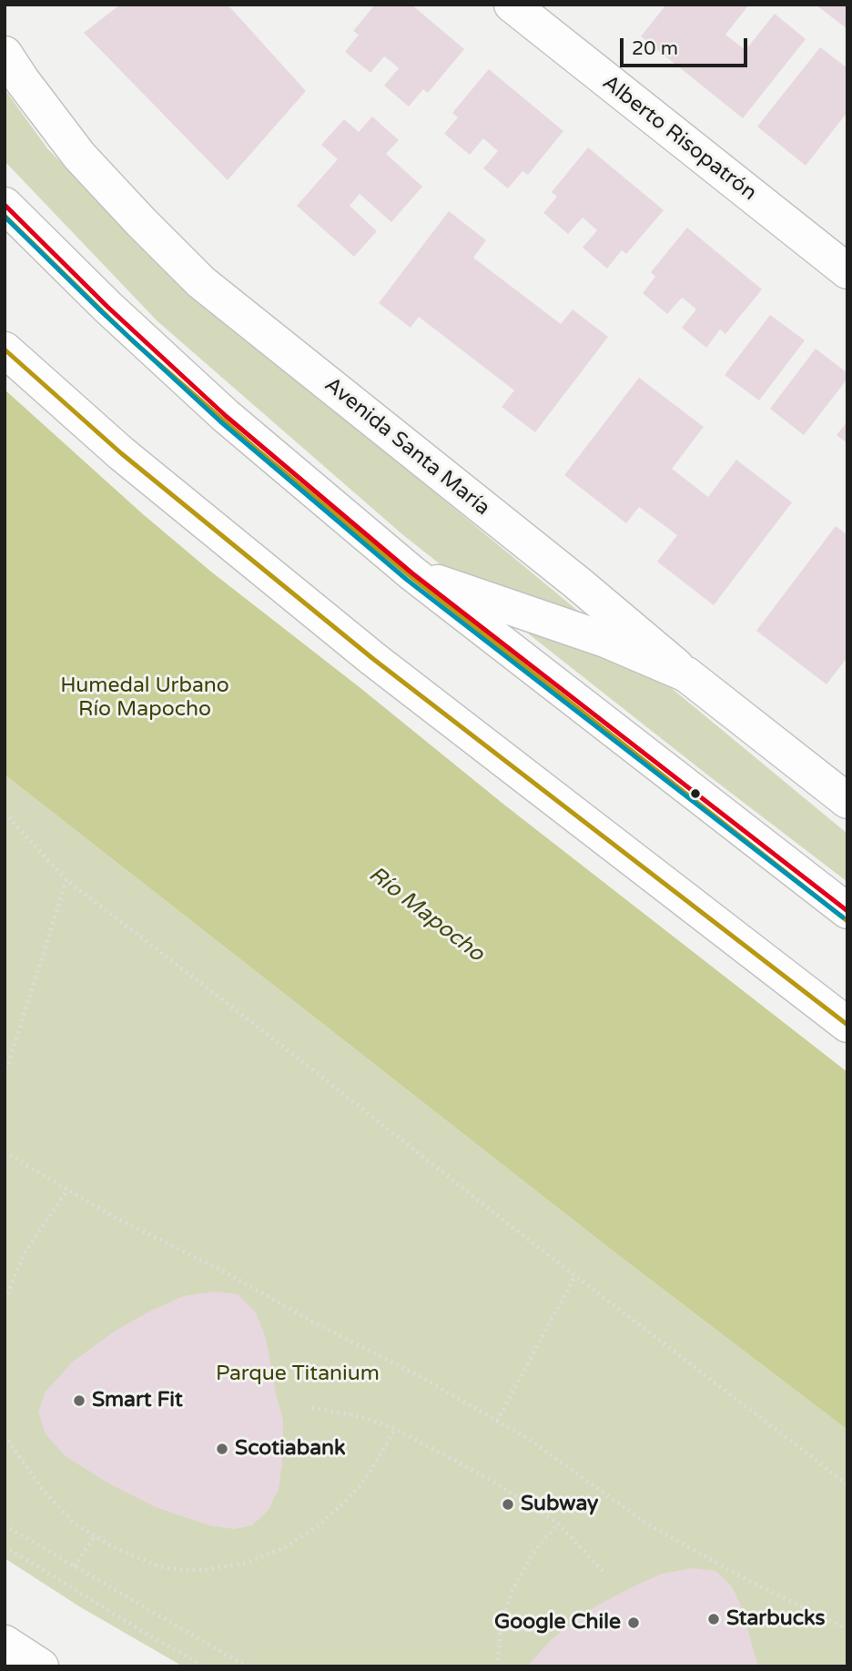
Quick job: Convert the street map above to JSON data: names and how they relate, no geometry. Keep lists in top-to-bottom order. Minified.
{"streets":{"main road":["Alberto Risopatrón","Avenida Santa María"]},"water":["Río Mapocho"],"parks":["Humedal Urbano Río Mapocho","Parque Titanium"],"places":["Smart Fit","Scotiabank","Subway","Starbucks","Google Chile"],"scale_bar":"20 m"}
